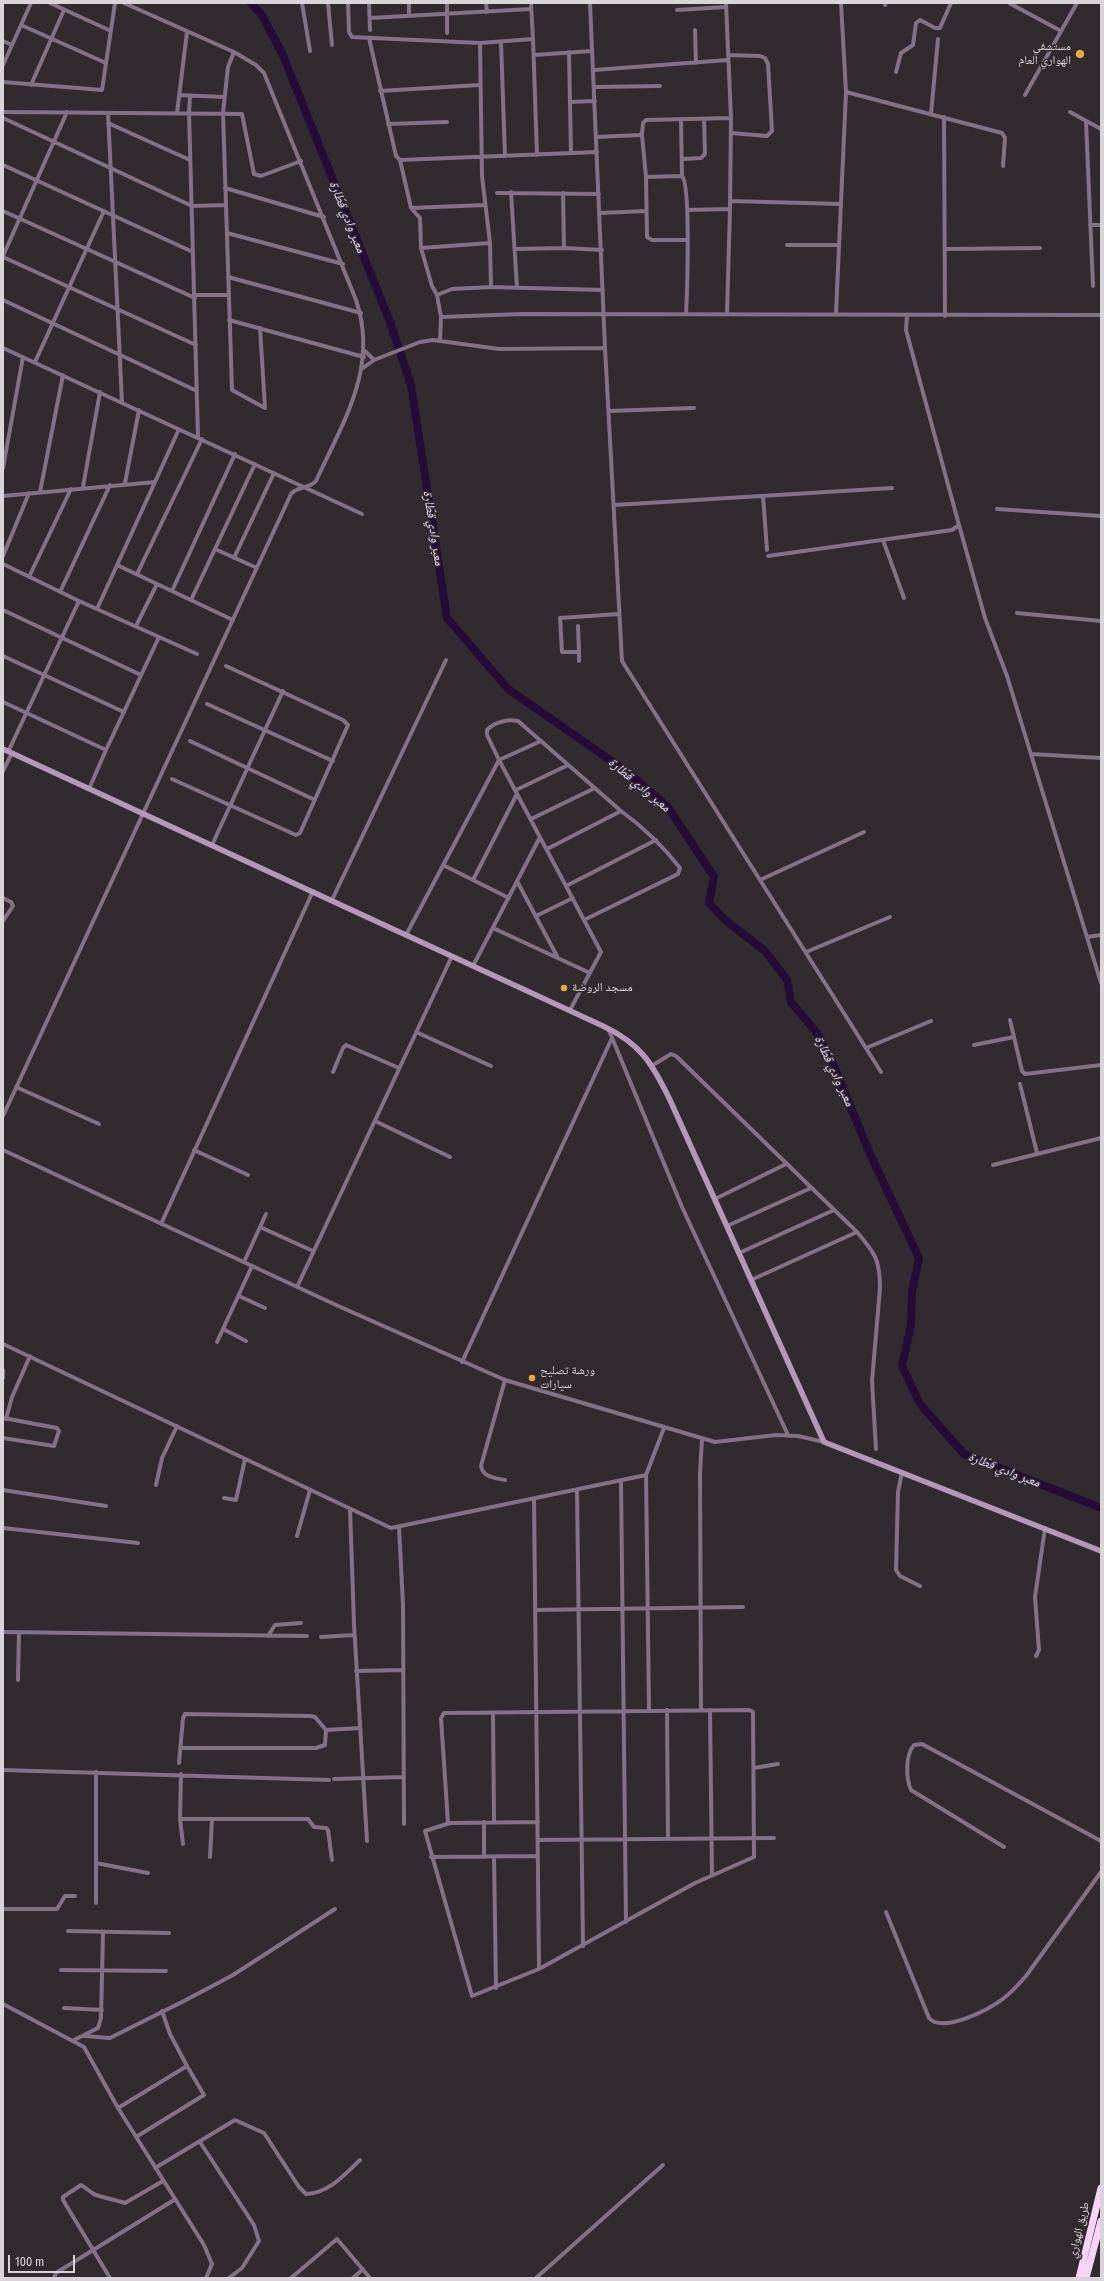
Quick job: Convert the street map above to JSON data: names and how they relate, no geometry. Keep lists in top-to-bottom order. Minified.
{"streets":{"highway":["طريق الهواري"]},"water":["معبر وادي قطّارة"],"places":["مستشفي الهواري العام","مسجد الروضة","ورشة تصليح سيارات"],"scale_bar":"100 m"}
